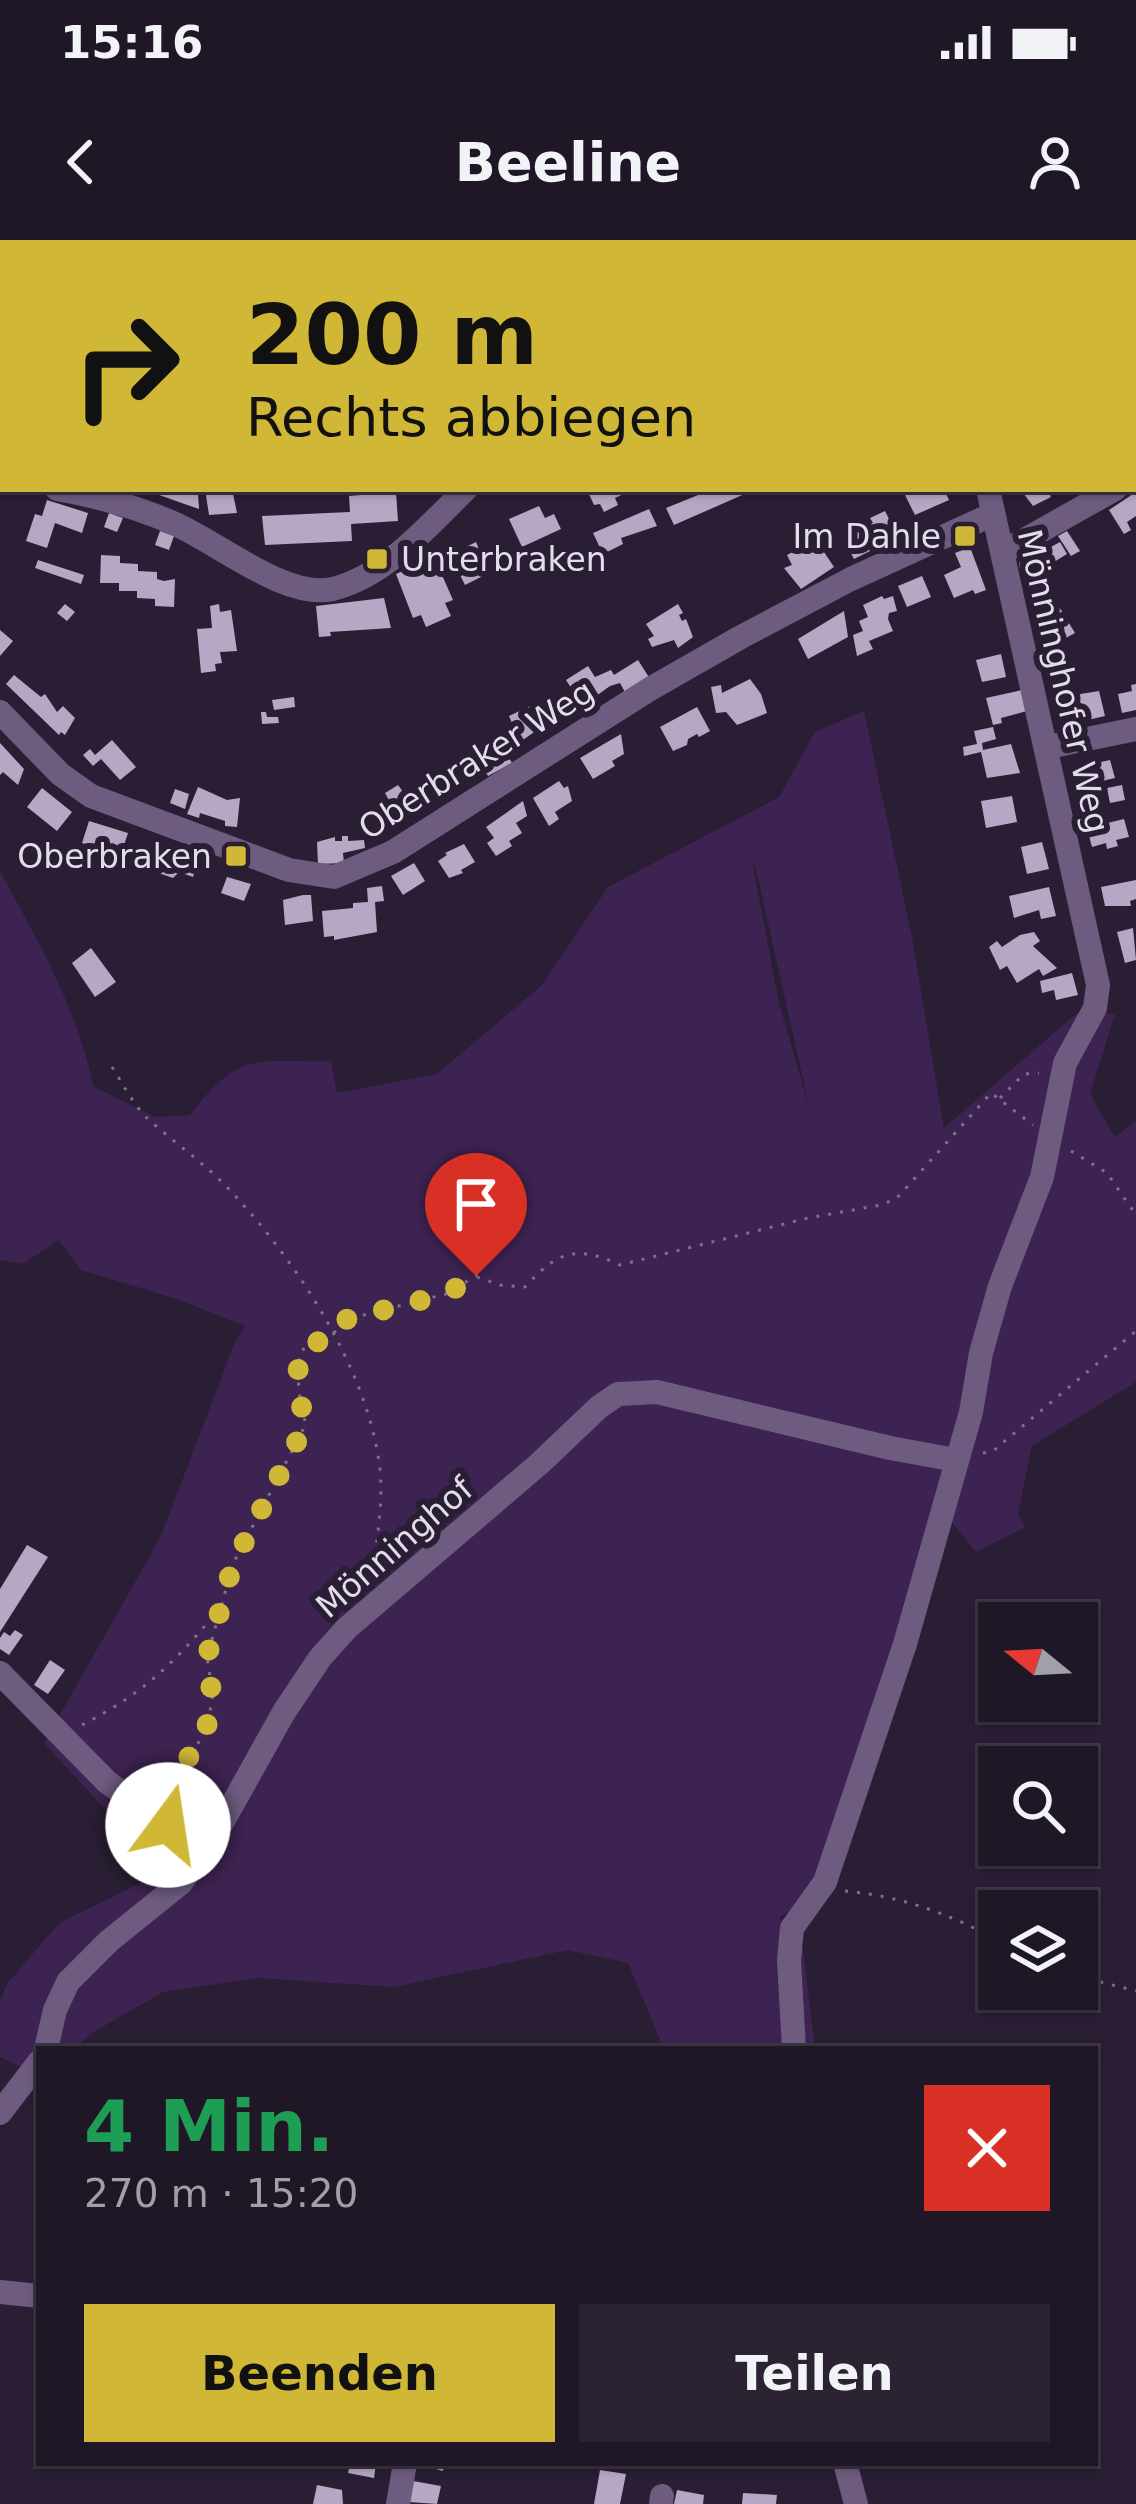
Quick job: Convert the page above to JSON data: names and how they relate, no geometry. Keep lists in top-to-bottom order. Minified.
{"streets":{"street":["Mönninghofer Weg","Oberbraker Weg","Mönninghof"]},"crossings":[["Mönninghofer Weg","Oberbraker Weg"]],"places":{"transit":["Im Dahle","Unterbraken","Oberbraken"]},"north":"left","page":{"status":"15:16","header":"Beeline","turn":["200 m","Rechts abbiegen"],"heading":["4 Min.","270 m · 15:20"],"buttons":["Beenden","Teilen"]}}
